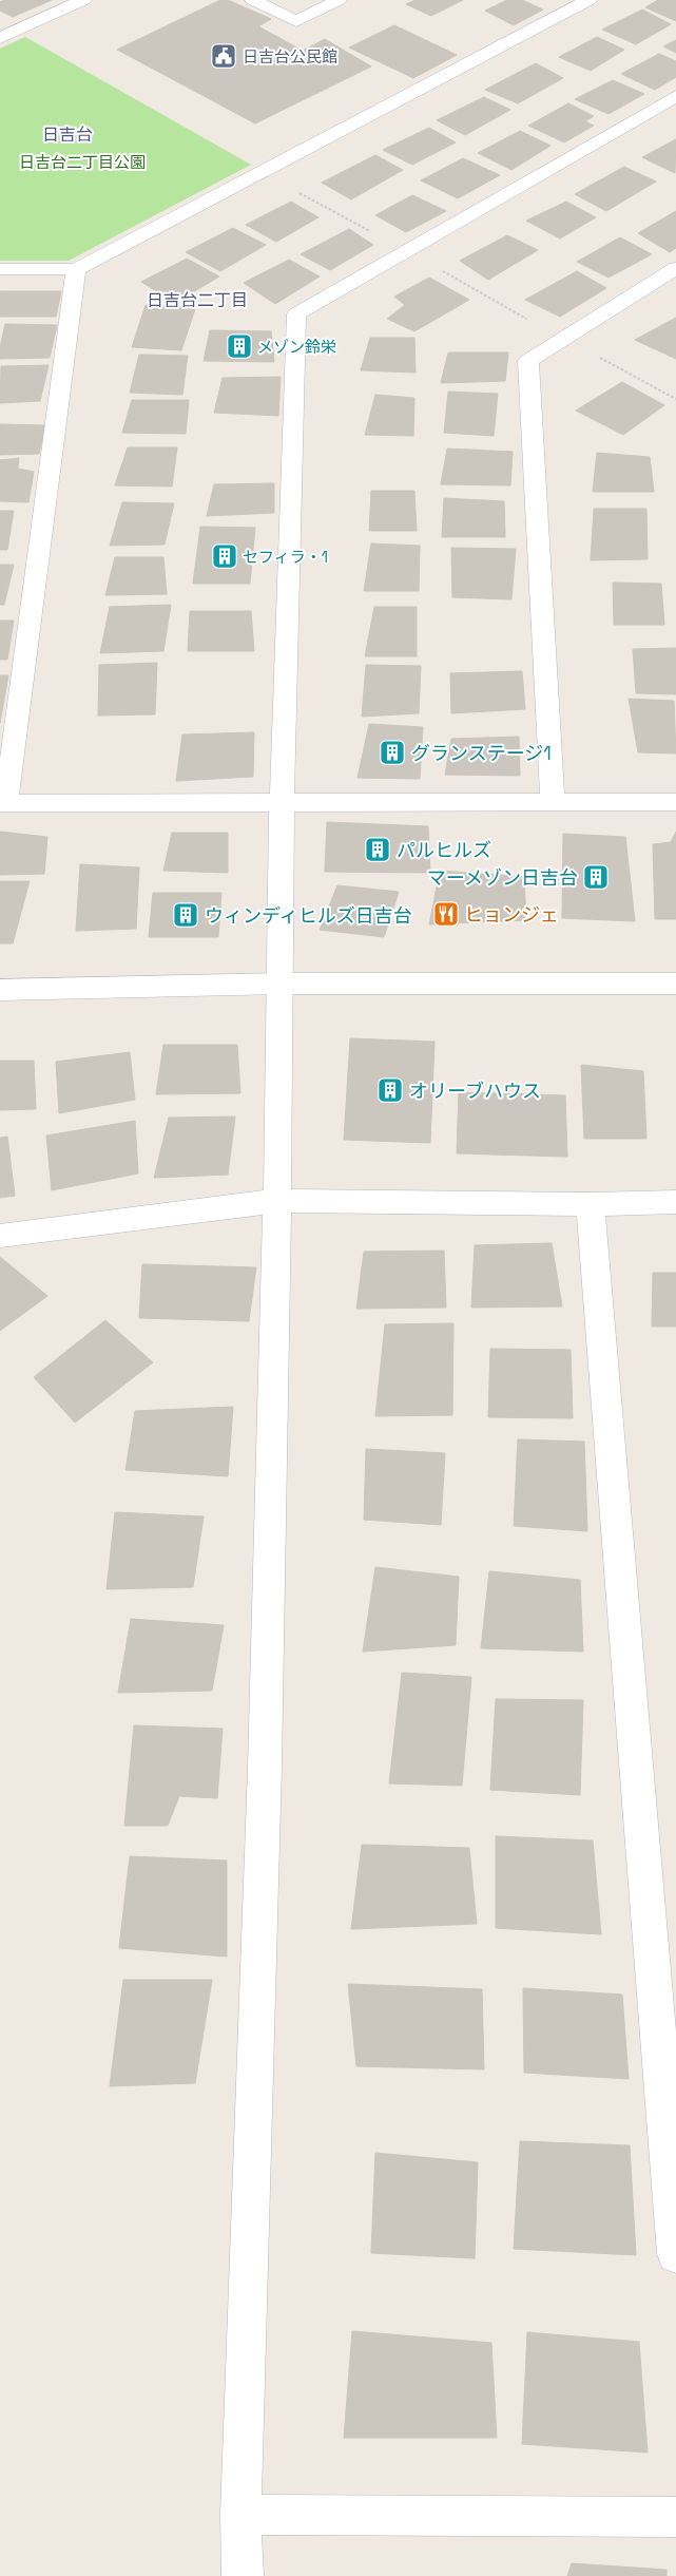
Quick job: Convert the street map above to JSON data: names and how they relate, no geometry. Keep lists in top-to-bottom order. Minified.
{"districts":["日吉台","日吉台二丁目"],"parks":["日吉台二丁目公園"],"places":{"public building":["日吉台公民館"],"building":["メゾン鈴栄","セフィラ・1","グランステージ1","パルヒルズ","マーメゾン日吉台","ウィンディヒルズ日吉台","オリーブハウス"],"restaurant":["ヒョンジェ"]}}
